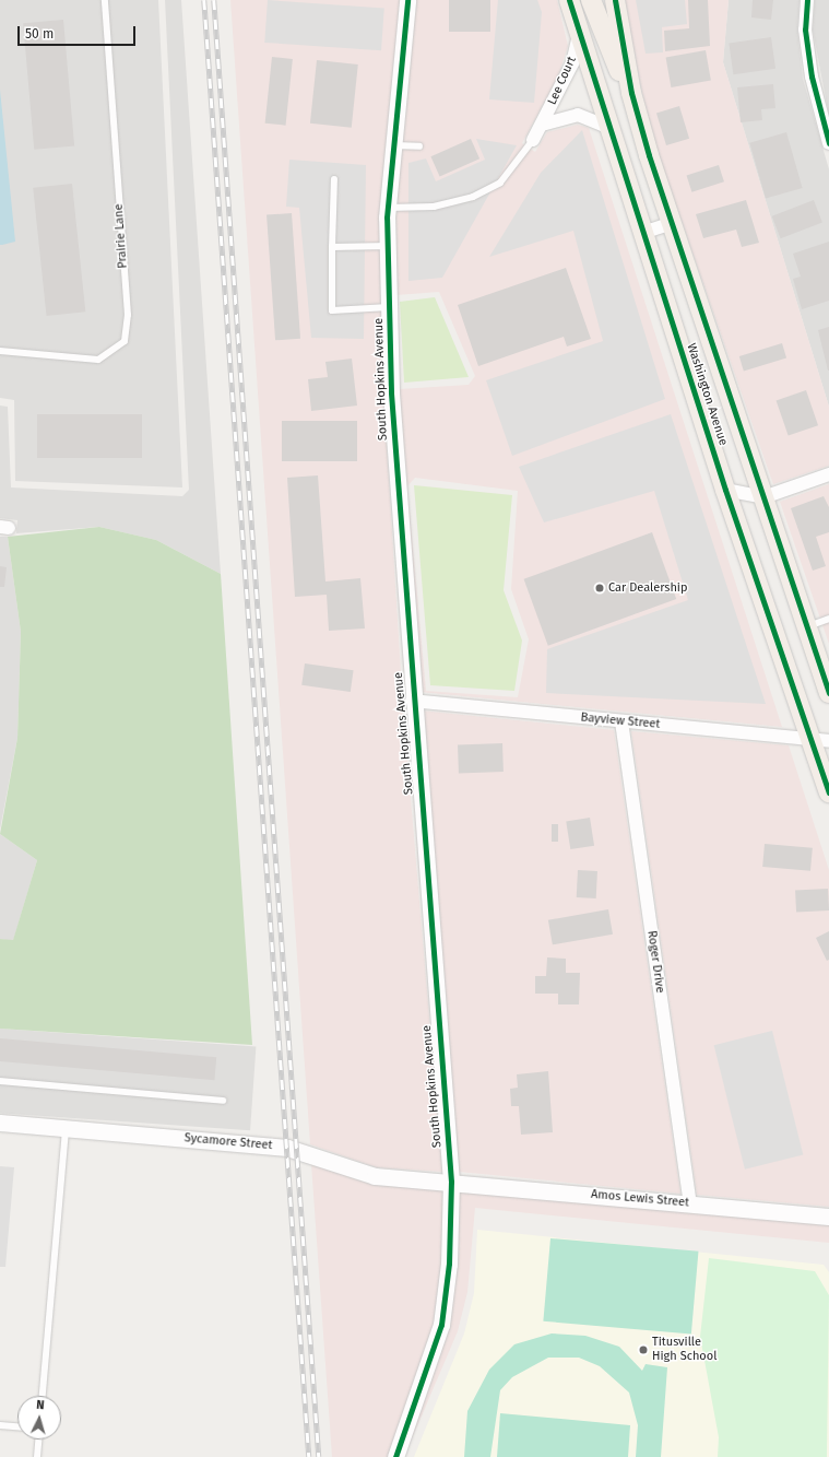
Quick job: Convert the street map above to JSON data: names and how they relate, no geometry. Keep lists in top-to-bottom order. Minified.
{"streets":{"main road":["Washington Avenue"],"street":["Lee Court","South Hopkins Avenue","Bayview Street","Roger Drive","Sycamore Street","Amos Lewis Street"],"lane":["Prairie Lane"]},"crossings":[["Lee Court","Washington Avenue"],["South Hopkins Avenue","Bayview Street"],["South Hopkins Avenue","Sycamore Street"],["South Hopkins Avenue","Amos Lewis Street"],["Washington Avenue","Bayview Street"],["Bayview Street","Roger Drive"],["Roger Drive","Amos Lewis Street"],["Sycamore Street","Amos Lewis Street"]],"places":["Car Dealership","Titusville High School"],"scale_bar":"50 m","north":"top"}
